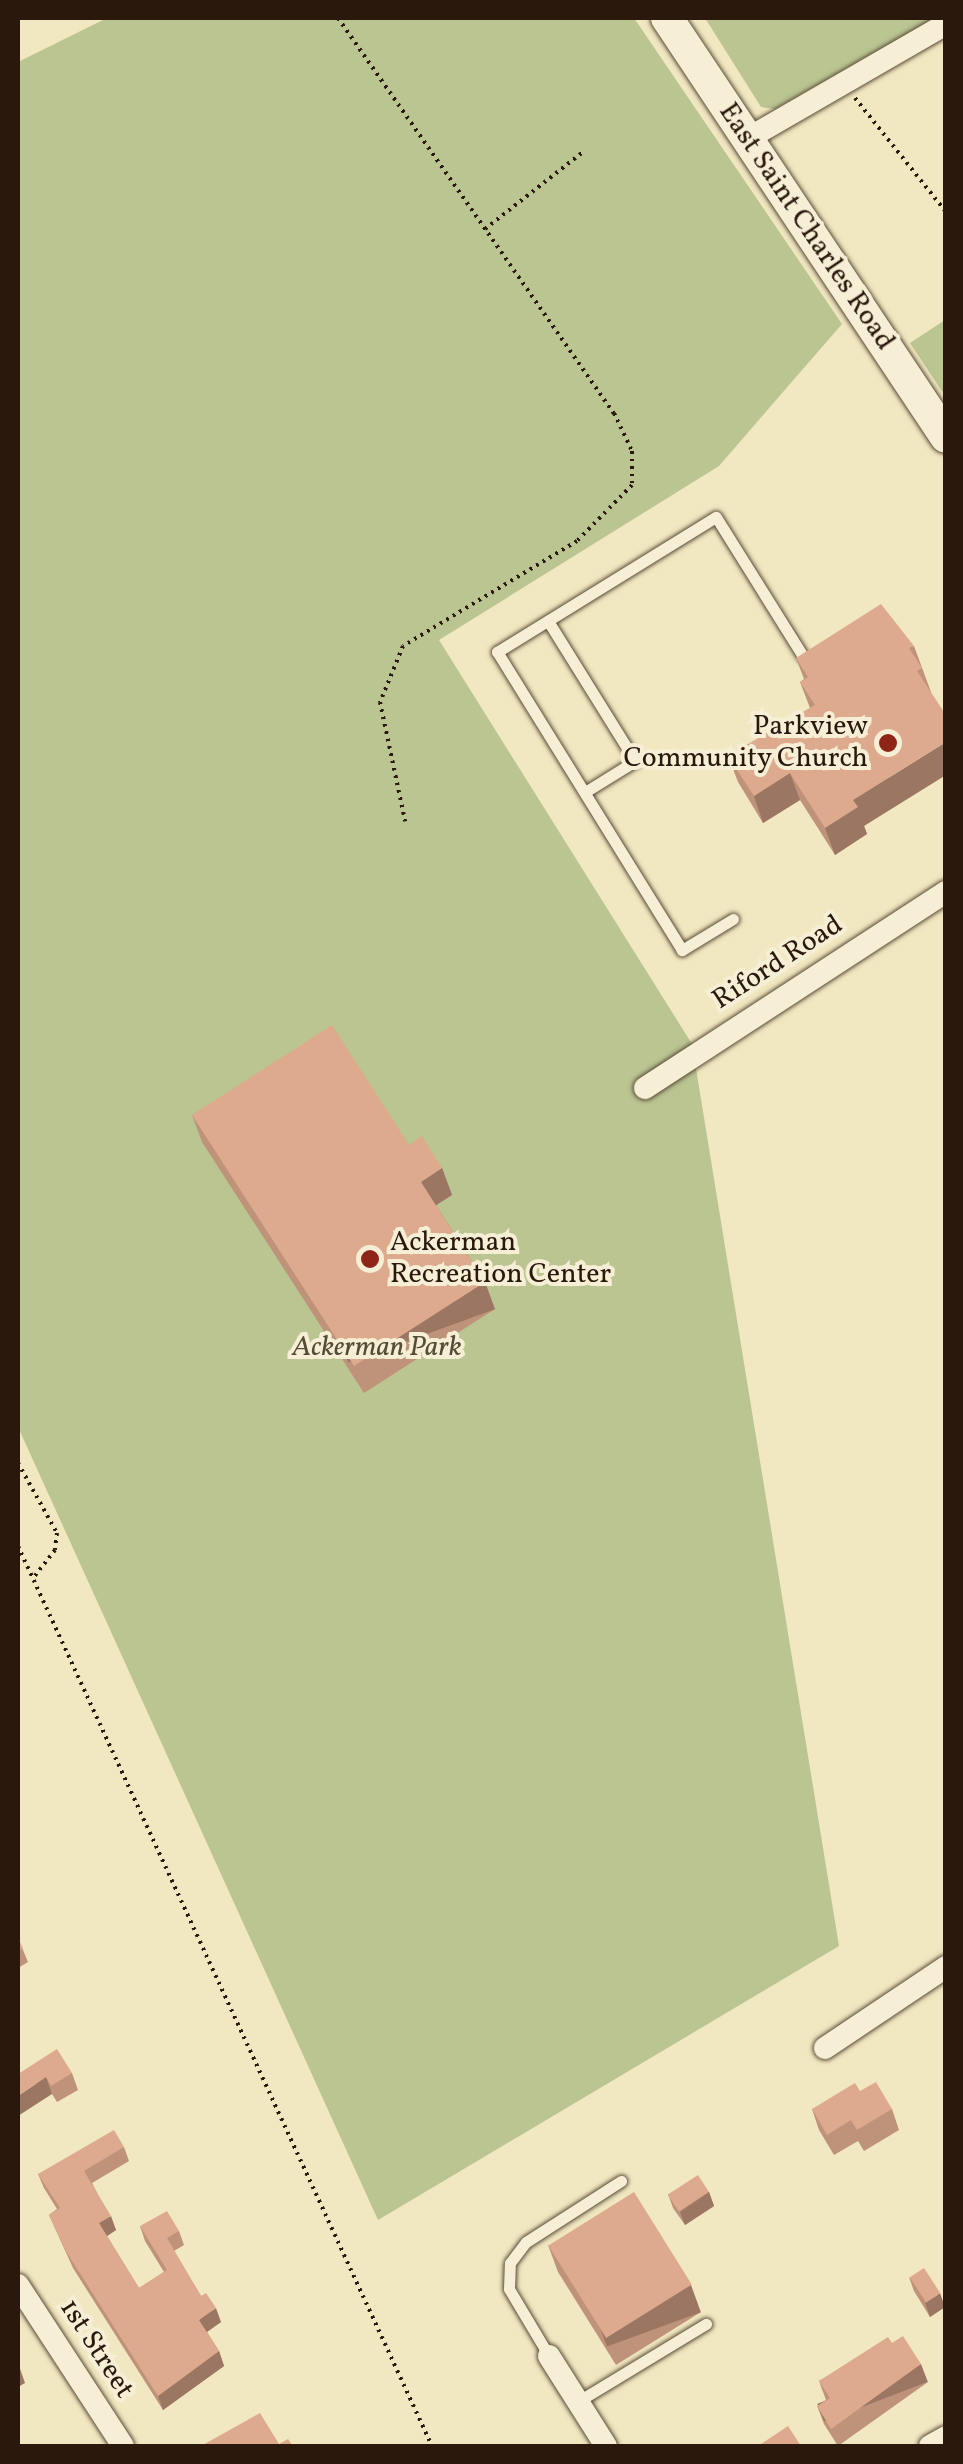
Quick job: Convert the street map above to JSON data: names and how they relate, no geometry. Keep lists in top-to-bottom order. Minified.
{"streets":{"main road":["East Saint Charles Road"],"street":["Riford Road","1st Street"]},"parks":["Ackerman Park"],"places":["Parkview Community Church","Ackerman Recreation Center"]}
